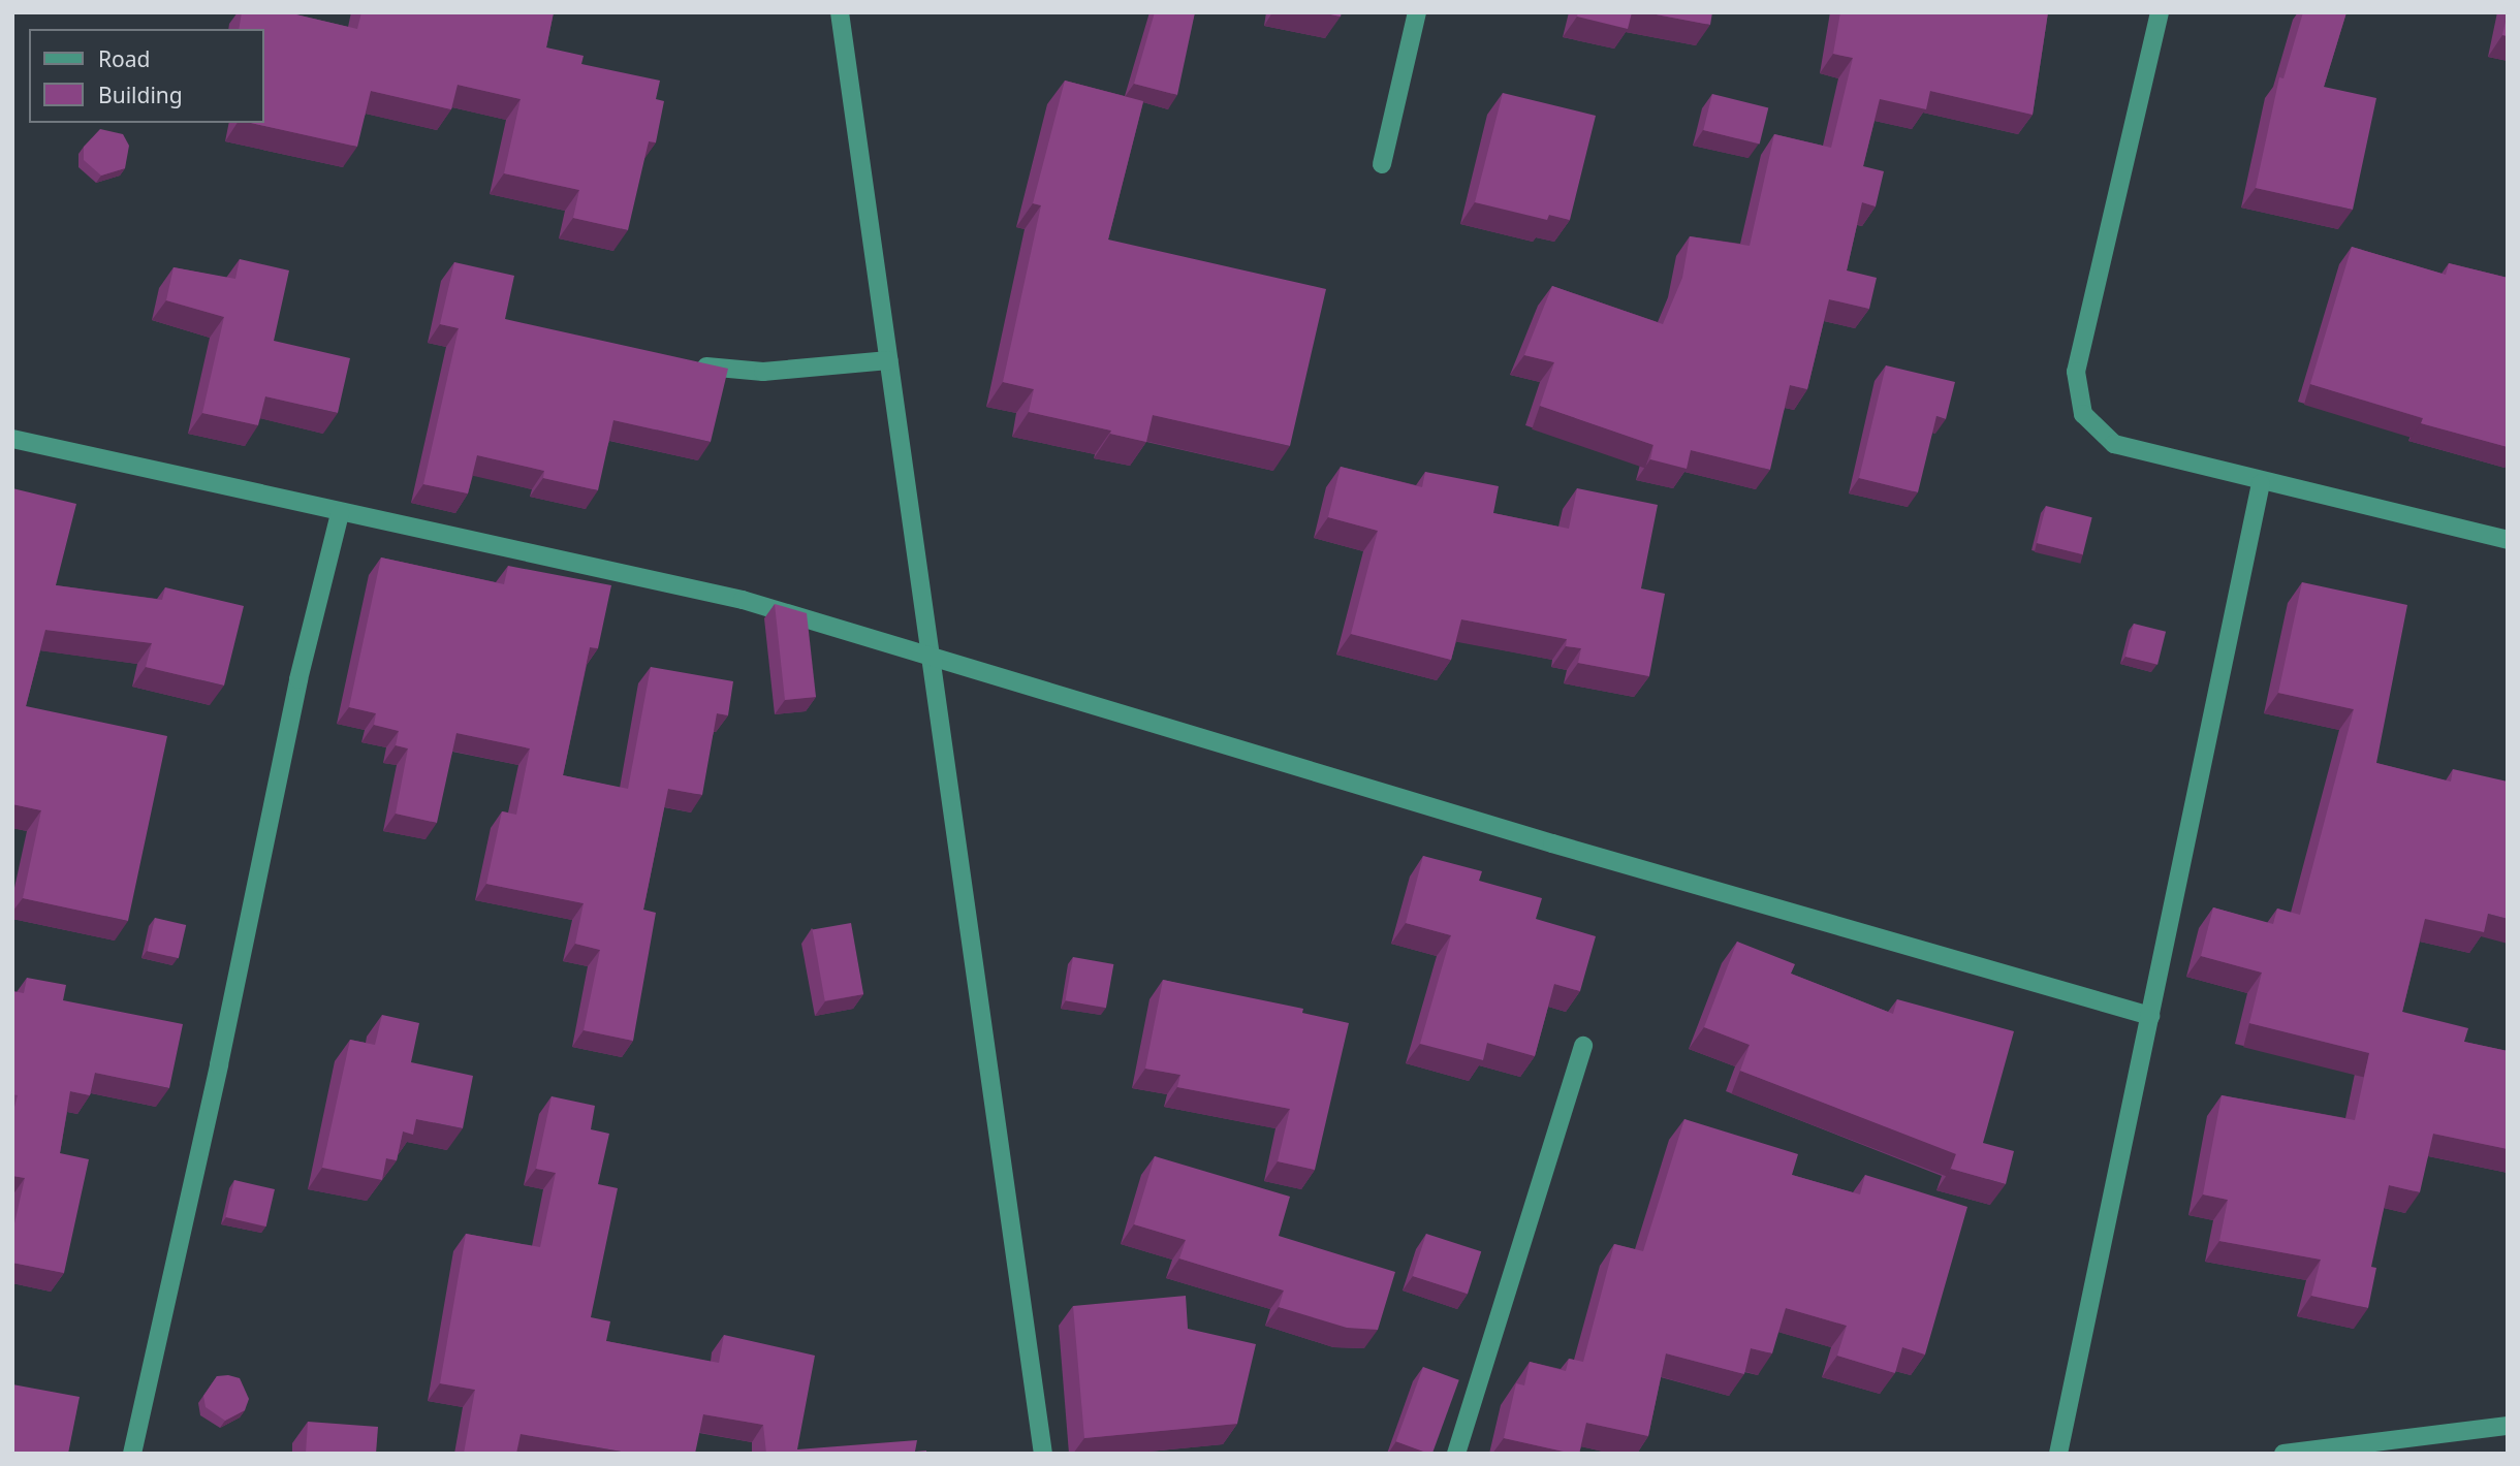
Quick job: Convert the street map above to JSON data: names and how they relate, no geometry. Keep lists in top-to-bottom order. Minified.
{"legend":["Road","Building"]}
